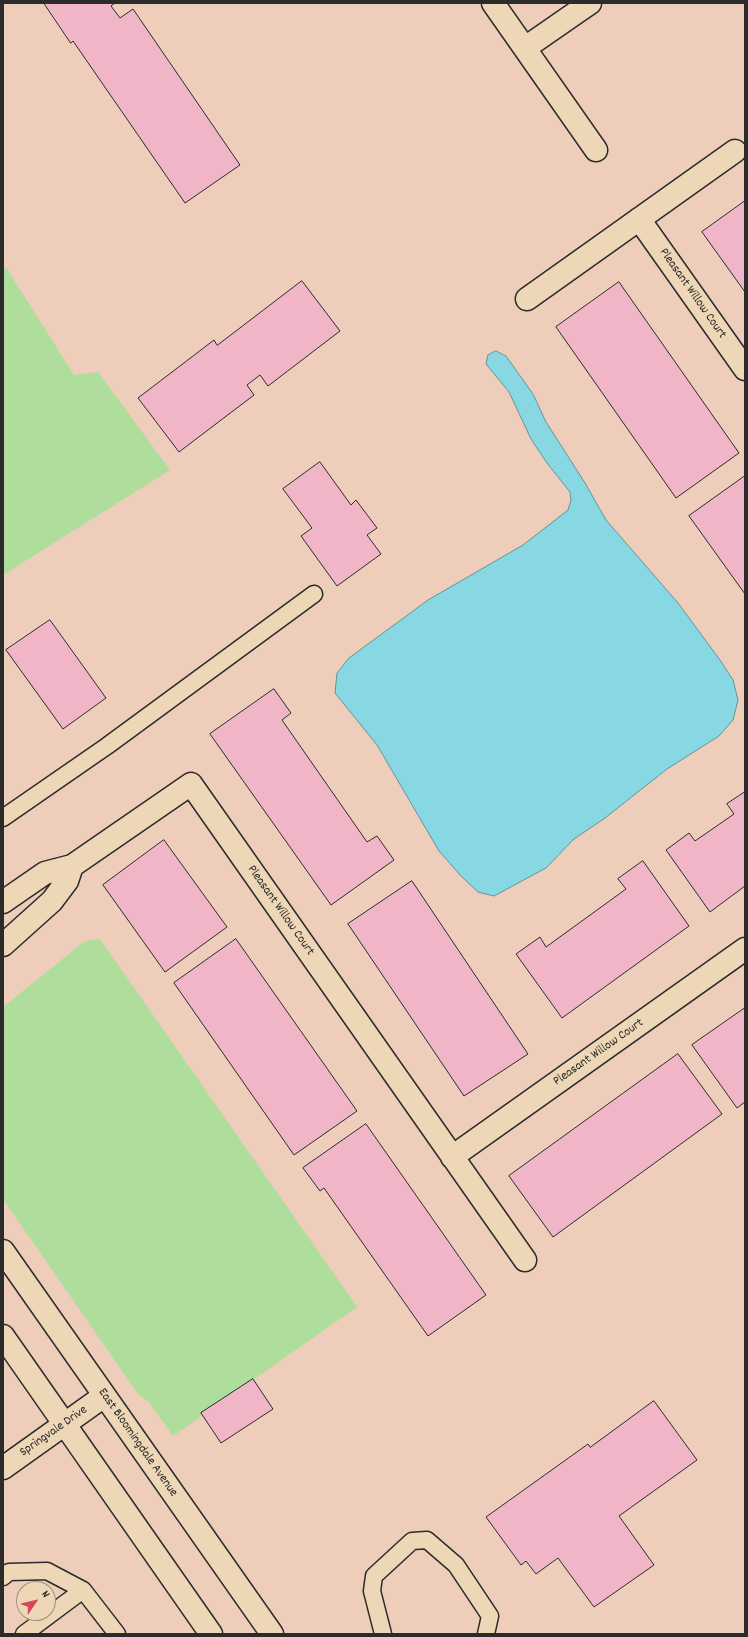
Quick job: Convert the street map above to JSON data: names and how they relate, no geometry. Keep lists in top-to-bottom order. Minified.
{"streets":{"street":["Pleasant Willow Court","Springvale Drive","East Bloomingdale Avenue"]},"crossings":[["Springvale Drive","East Bloomingdale Avenue"]],"north":"top right"}
